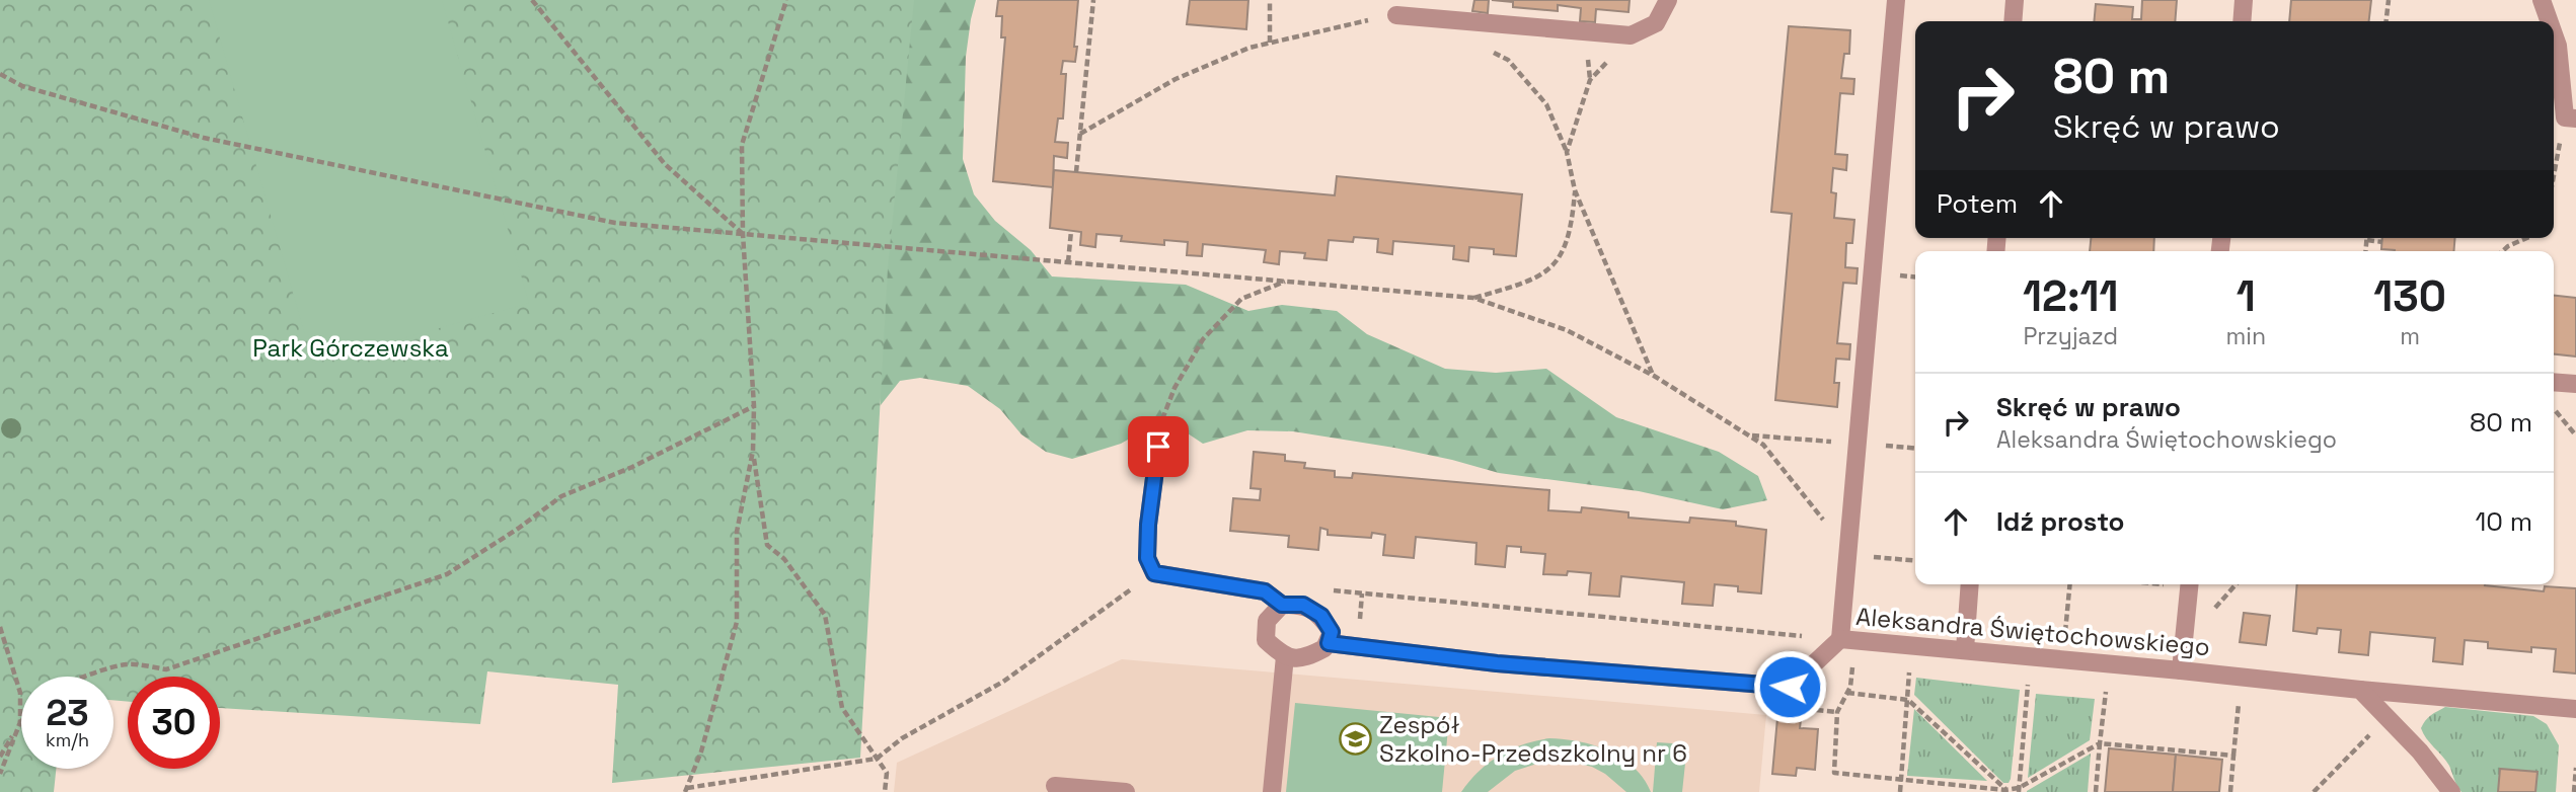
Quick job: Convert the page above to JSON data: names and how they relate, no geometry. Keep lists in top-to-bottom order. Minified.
{"streets":{"street":["Aleksandra Świętochowskiego"]},"parks":["Park Górczewska"],"places":{"school or university":["Zespół Szkolno-Przedszkolny nr 6"]},"page":{"turn":["80 m","Skręć w prawo"],"then":"Potem","eta":["12:11","Przyjazd","1","min","130","m"],"list":[{"name":"Skręć w prawo","note":"Aleksandra Świętochowskiego","value":"80 m"},{"name":"Idź prosto","value":"10 m"}],"speed":"23 km/h","limit":"30"}}
